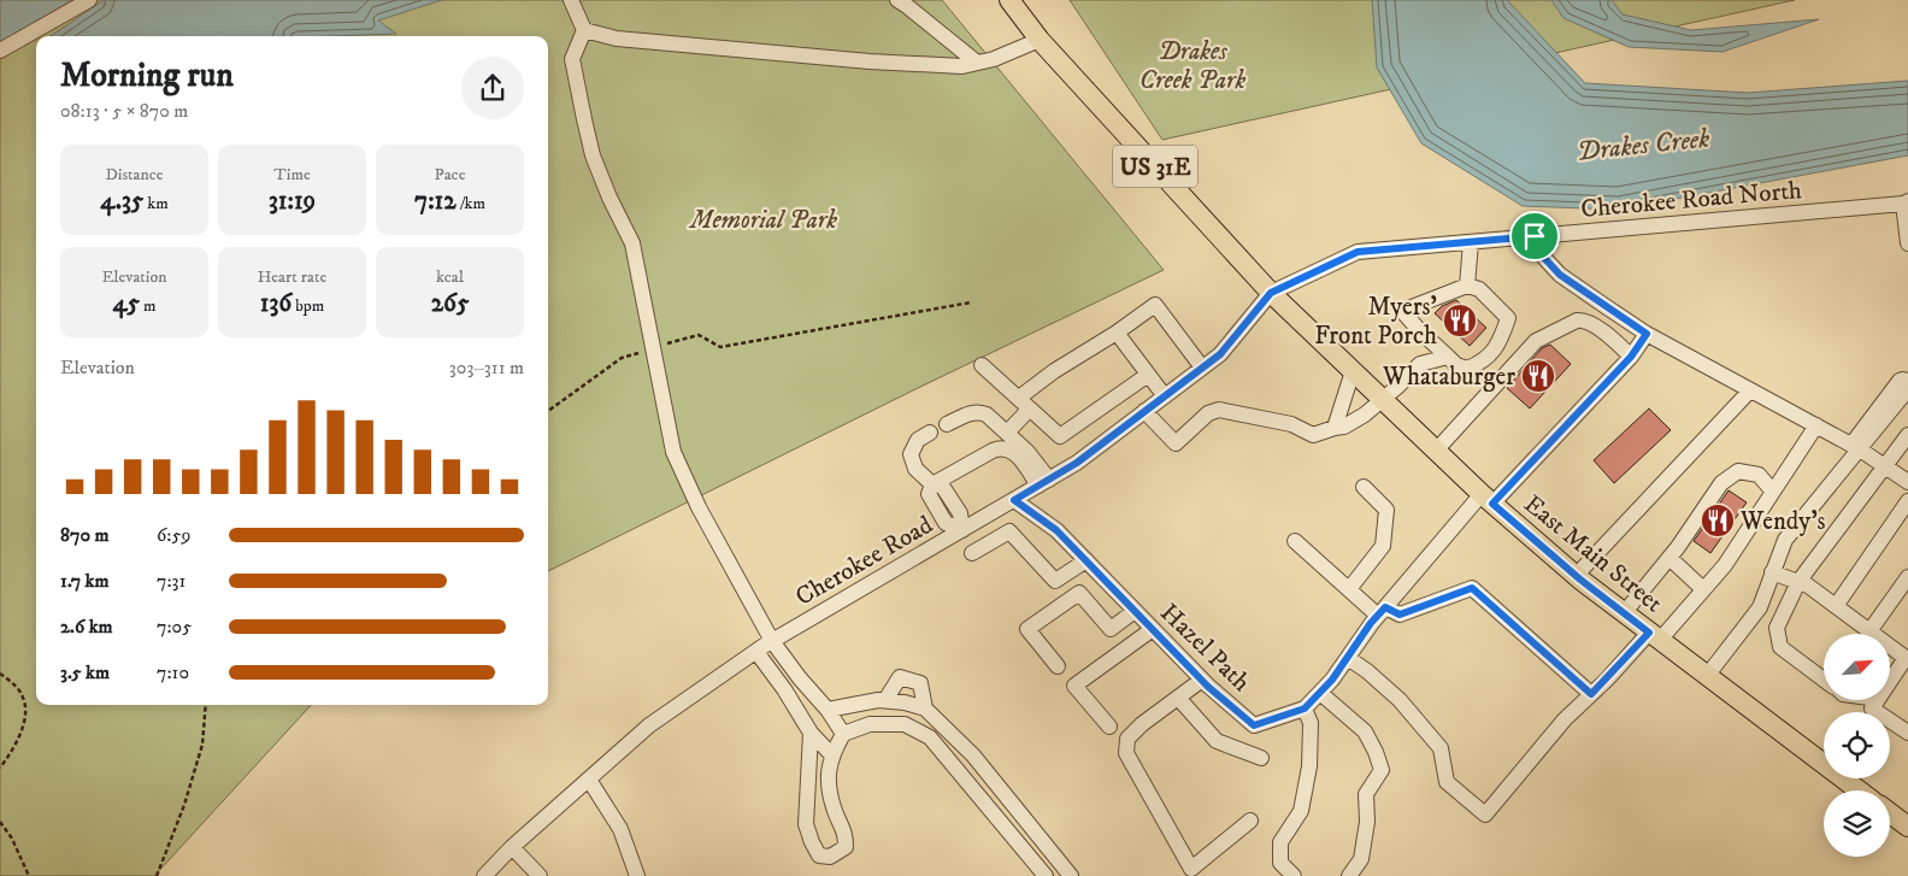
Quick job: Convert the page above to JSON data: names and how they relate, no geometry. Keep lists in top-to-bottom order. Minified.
{"streets":{"main road":["US 31E","East Main Street"],"street":["Cherokee Road North","Cherokee Road","Hazel Path"]},"crossings":[["Cherokee Road North","East Main Street"],["Cherokee Road North","Cherokee Road"],["East Main Street","Cherokee Road"],["East Main Street","Hazel Path"],["Cherokee Road","Hazel Path"]],"water":["Drakes Creek"],"parks":["Drakes Creek Park","Memorial Park"],"places":{"restaurant":["Myers' Front Porch","Whataburger","Wendy's"]},"north":"top right","page":{"heading":["Morning run","08:13 · 5 × 870 m"],"stats":[["Distance","4.35 km"],["Time","31:19"],["Pace","7:12 /km"],["Elevation","45 m"],["Heart rate","136 bpm"],["kcal","265"]],"chart":["Elevation","303–311 m"],"list":[{"name":"870 m","note":"6:59"},{"name":"1.7 km","note":"7:31"},{"name":"2.6 km","note":"7:05"},{"name":"3.5 km","note":"7:10"}]}}
